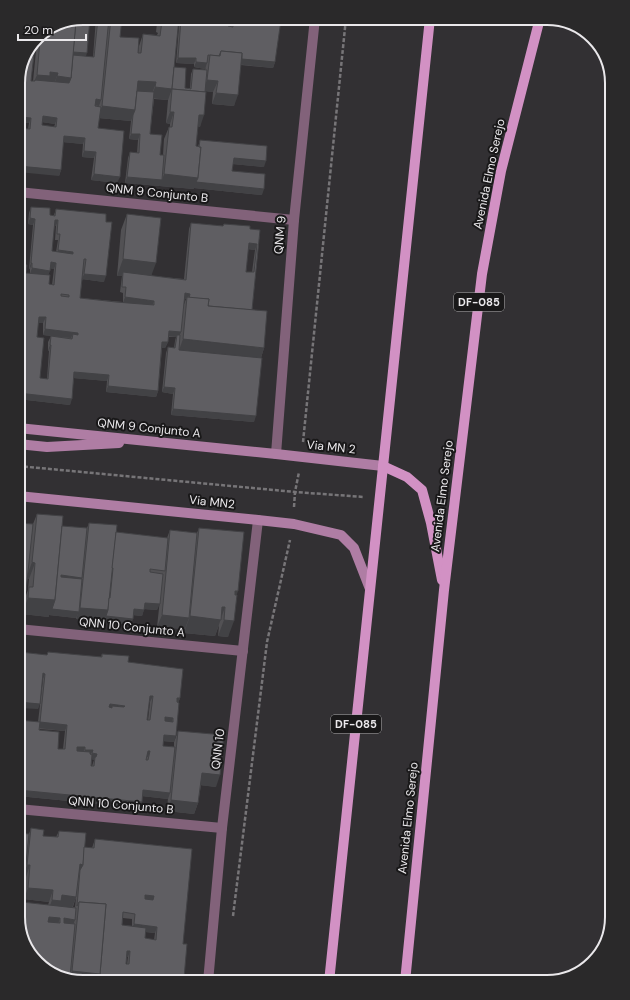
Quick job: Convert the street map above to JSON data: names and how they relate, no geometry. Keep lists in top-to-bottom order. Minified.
{"streets":{"main road":["Avenida Elmo Serejo","DF-085","QNM 9 Conjunto A","Via MN 2","Via MN2"],"street":["QNM 9 Conjunto B","QNM 9","QNN 10 Conjunto A","QNN 10","QNN 10 Conjunto B"]},"crossings":[["QNM 9 Conjunto B","QNM 9"],["QNM 9","QNM 9 Conjunto A"],["QNM 9","Via MN 2"],["DF-085","Via MN 2"],["DF-085","Via MN2"],["QNM 9 Conjunto A","Via MN 2"],["Via MN2","QNN 10"],["QNN 10 Conjunto A","QNN 10"],["QNN 10","QNN 10 Conjunto B"]],"scale_bar":"20 m"}
